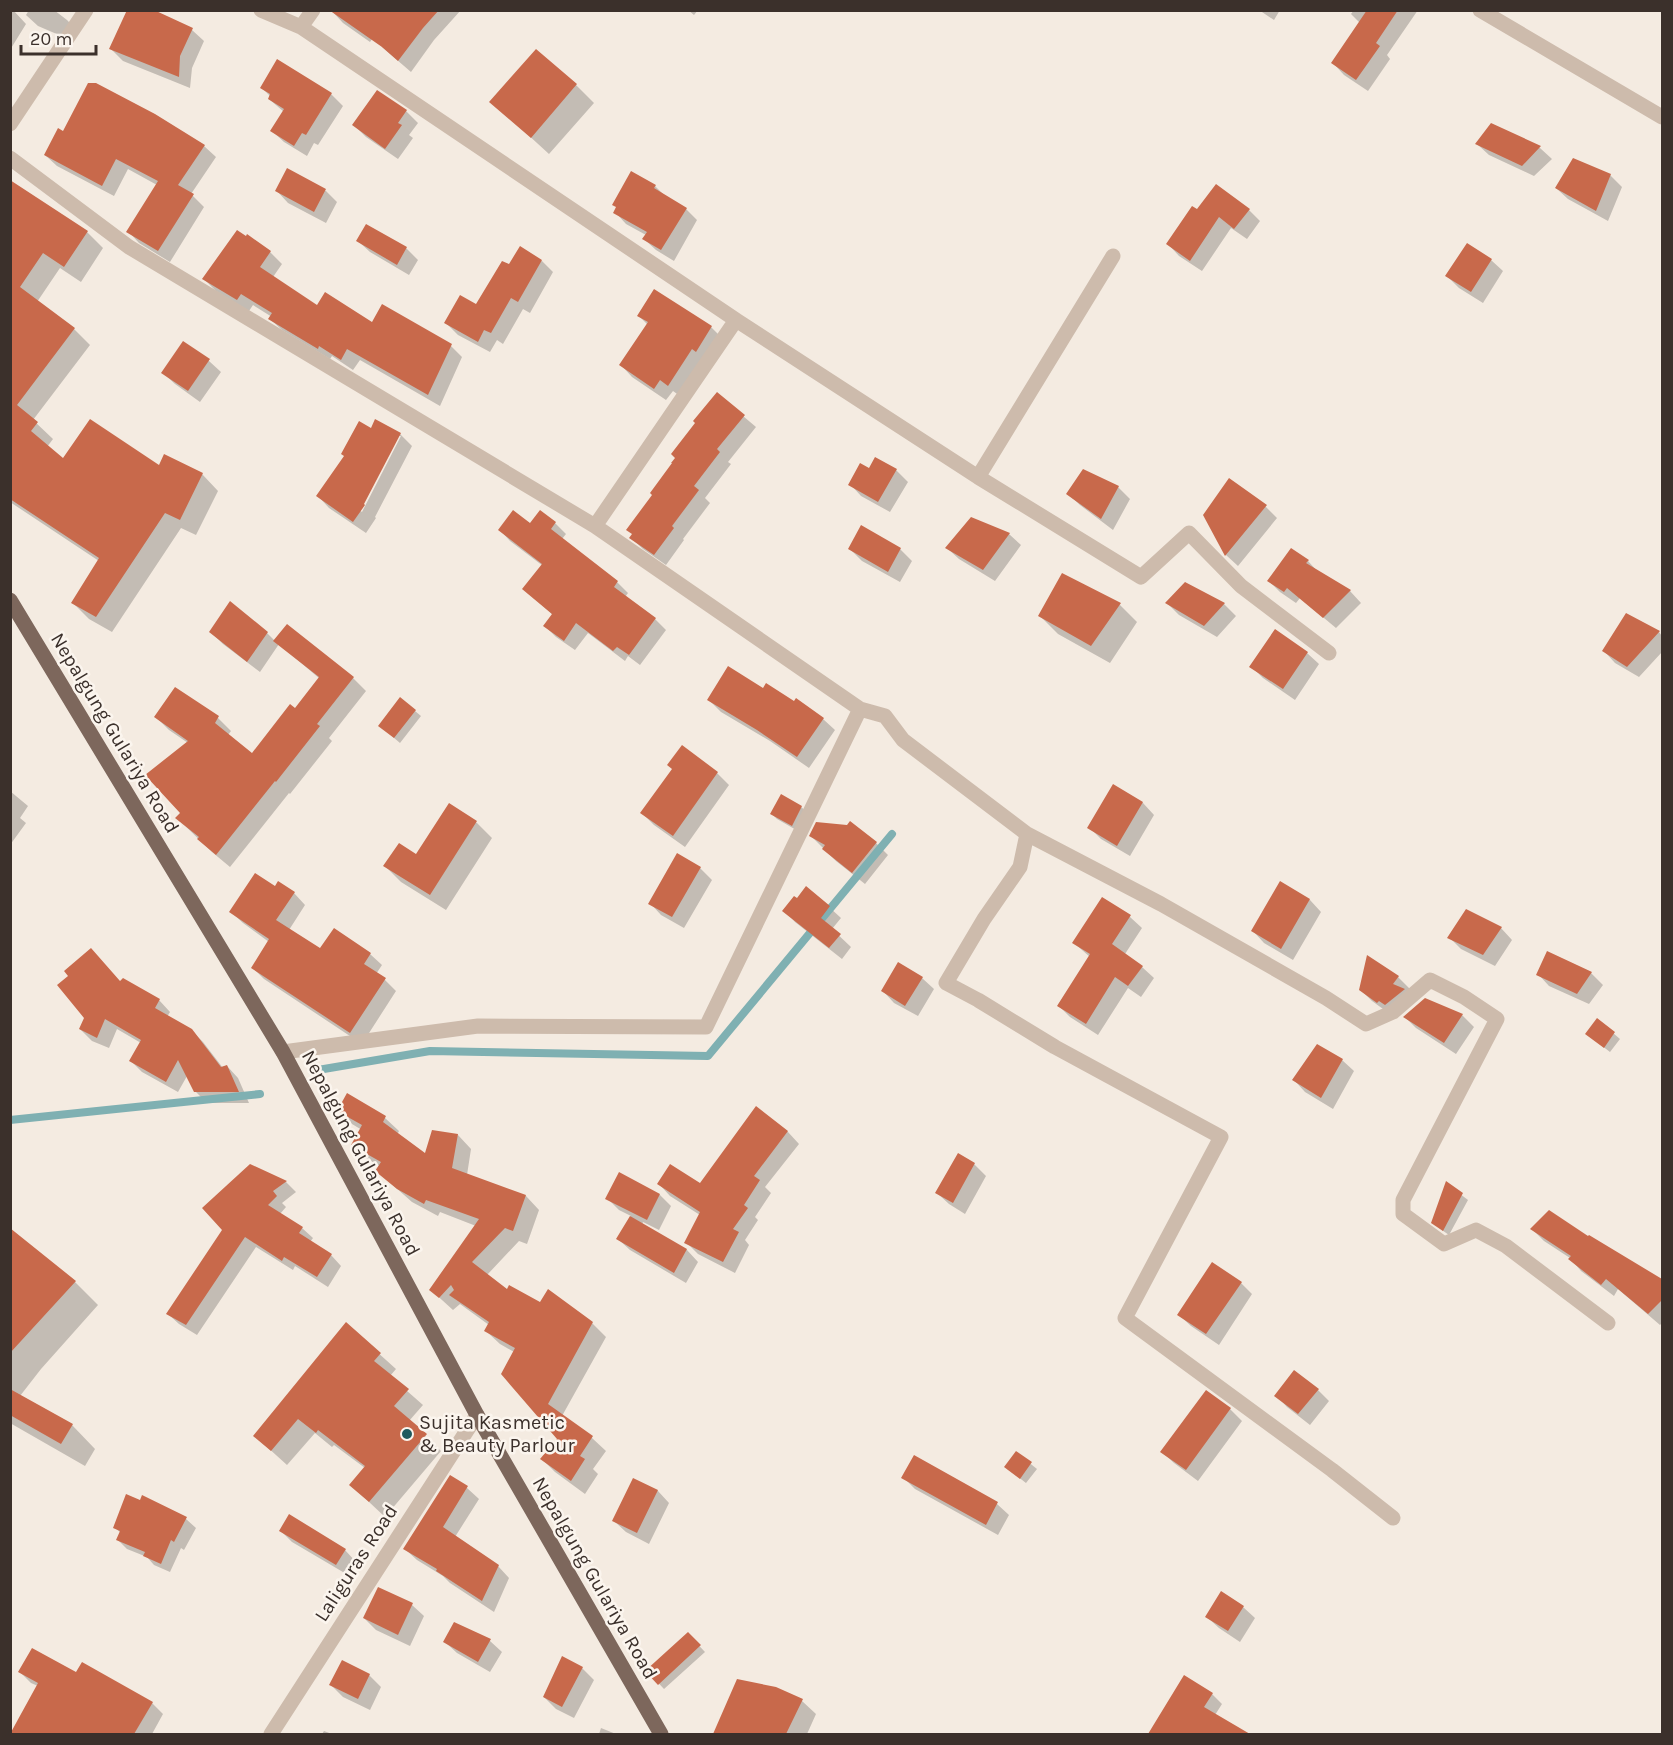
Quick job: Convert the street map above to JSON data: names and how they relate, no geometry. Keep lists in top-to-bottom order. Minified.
{"streets":{"main road":["Nepalgung Gulariya Road"],"street":["Laliguras Road"]},"crossings":[["Nepalgung Gulariya Road","Laliguras Road"]],"places":["Sujita Kasmetic & Beauty Parlour"],"scale_bar":"20 m"}
